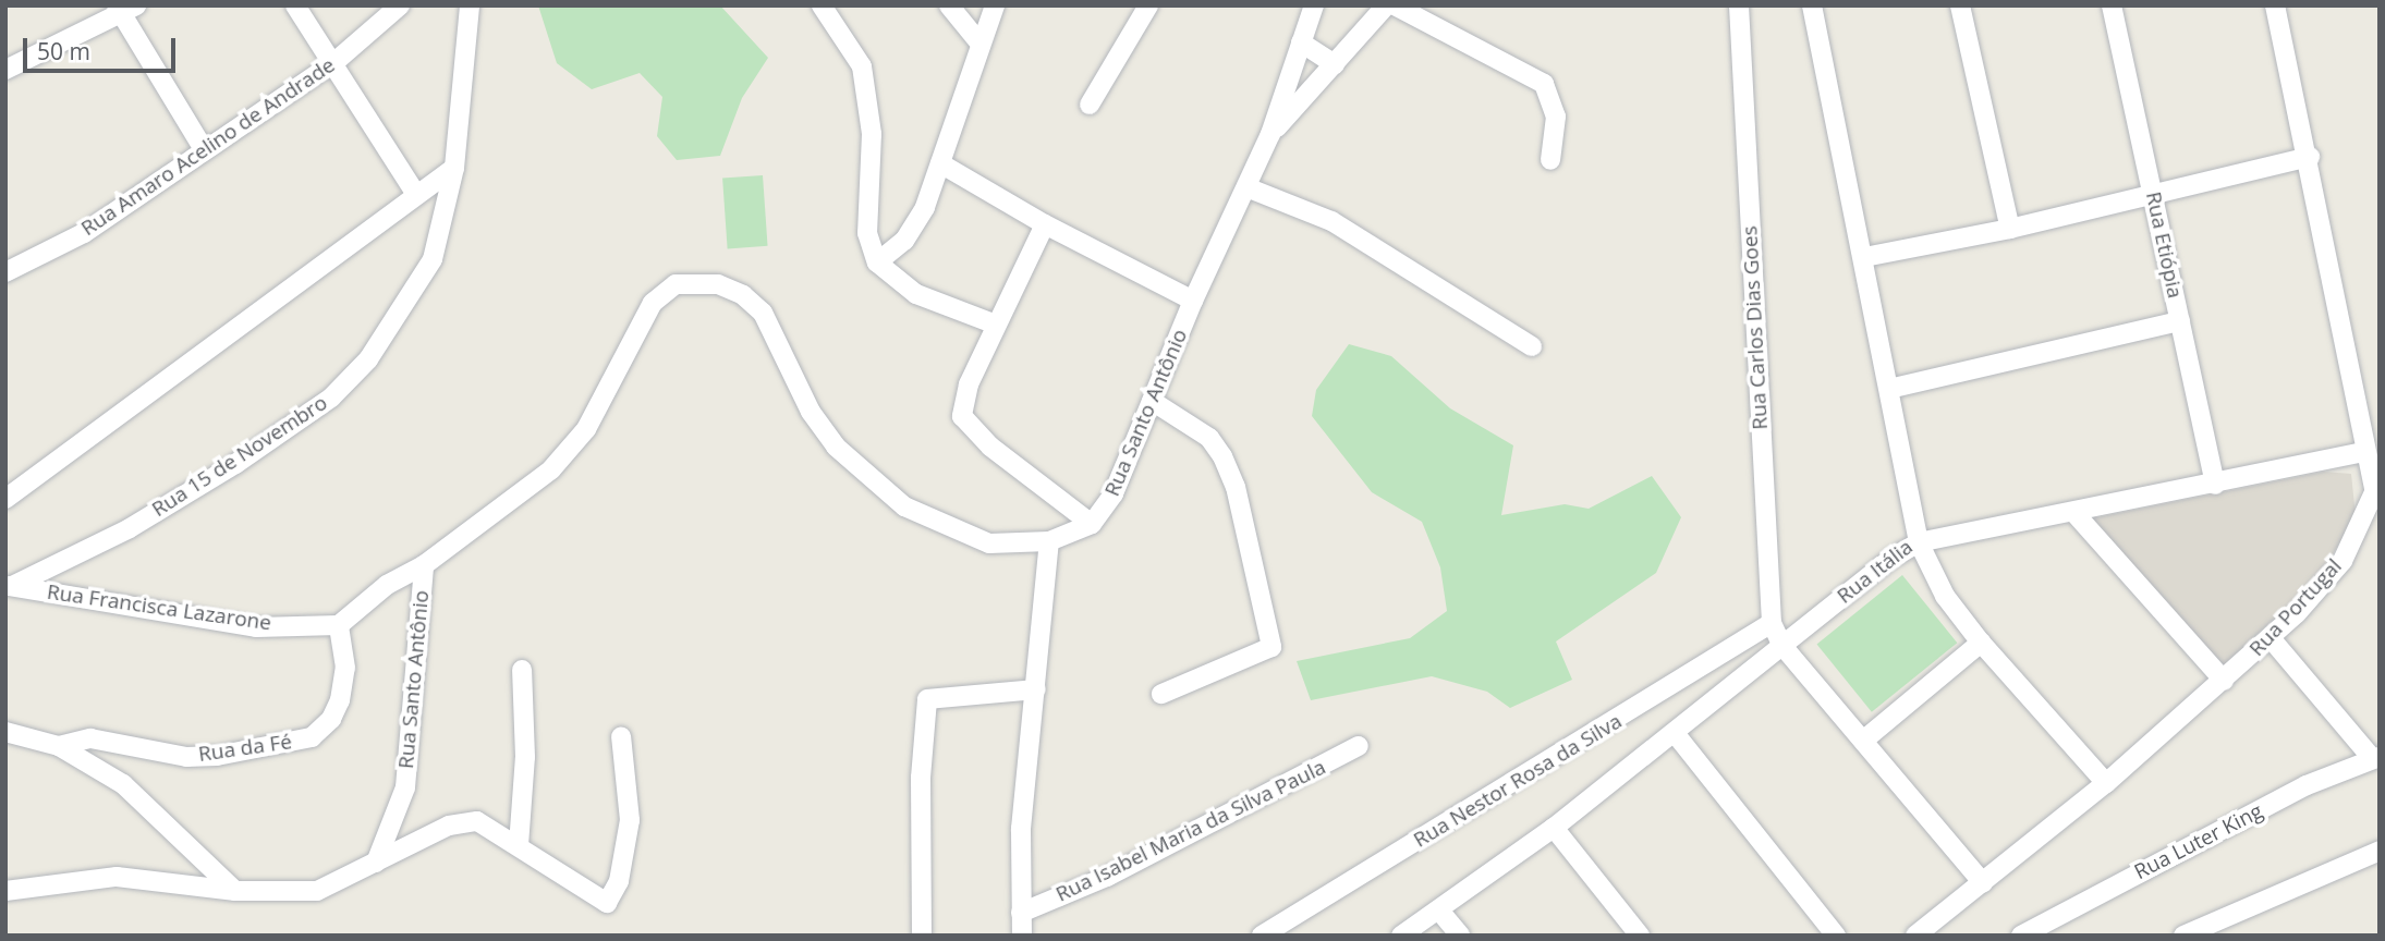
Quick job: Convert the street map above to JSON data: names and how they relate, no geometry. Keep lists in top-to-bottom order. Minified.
{"streets":{"street":["Rua Amaro Acelino de Andrade","Rua Etiópia","Rua Carlos Dias Goes","Rua Santo Antônio","Rua 15 de Novembro","Rua Itália","Rua Francisca Lazarone","Rua Portugal","Rua da Fé","Rua Nestor Rosa da Silva","Rua Isabel Maria da Silva Paula","Rua Luter King"]},"crossings":[["Rua Carlos Dias Goes","Rua Itália"],["Rua Carlos Dias Goes","Rua Portugal"],["Rua Carlos Dias Goes","Rua Nestor Rosa da Silva"],["Rua 15 de Novembro","Rua Francisca Lazarone"],["Rua Francisca Lazarone","Rua da Fé"]],"scale_bar":"50 m"}
